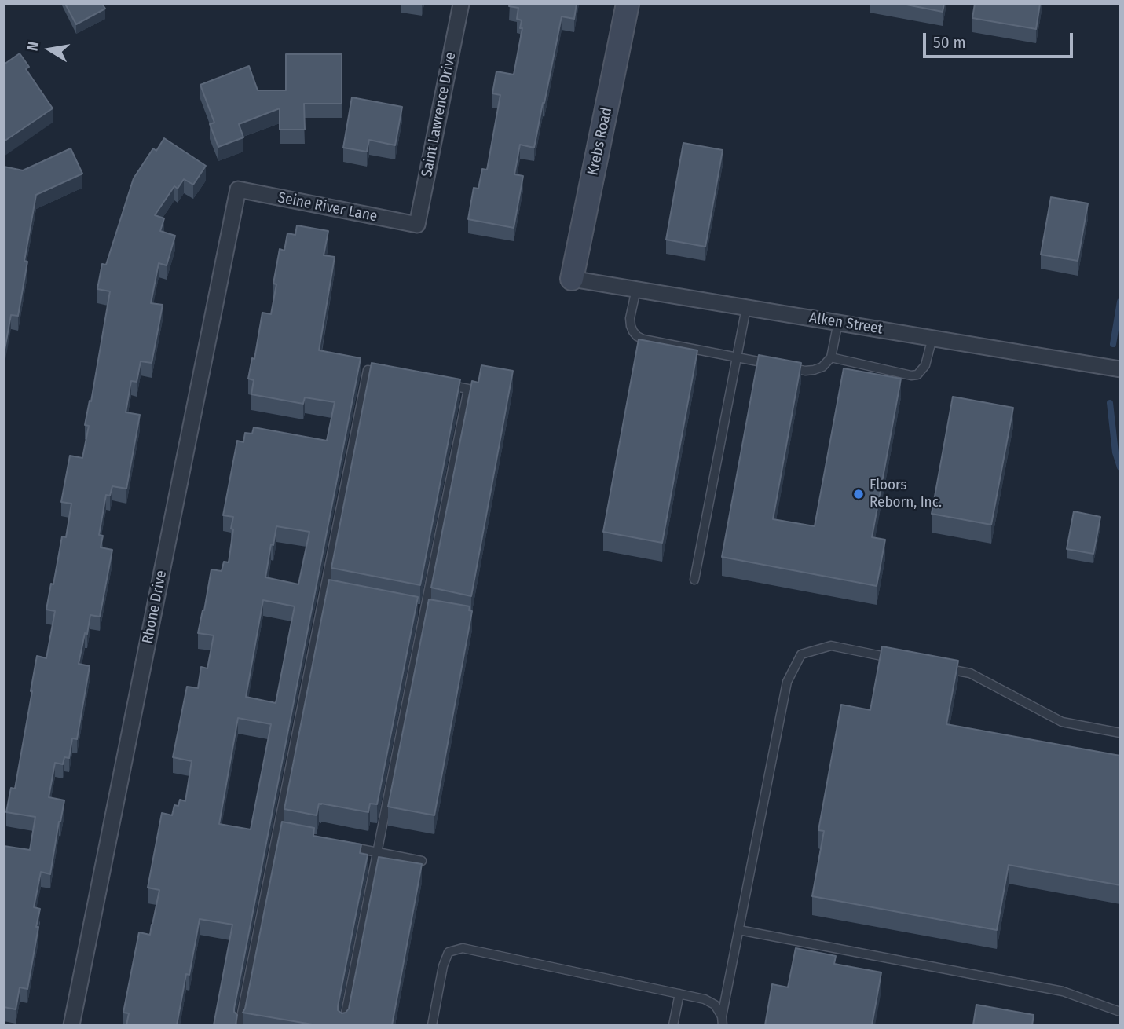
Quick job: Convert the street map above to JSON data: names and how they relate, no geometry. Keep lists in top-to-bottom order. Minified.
{"streets":{"street":["Saint Lawrence Drive","Krebs Road","Seine River Lane","Alken Street","Rhone Drive"]},"crossings":[["Saint Lawrence Drive","Seine River Lane"],["Krebs Road","Alken Street"],["Seine River Lane","Rhone Drive"]],"places":["Floors Reborn, Inc."],"scale_bar":"50 m","north":"left"}
